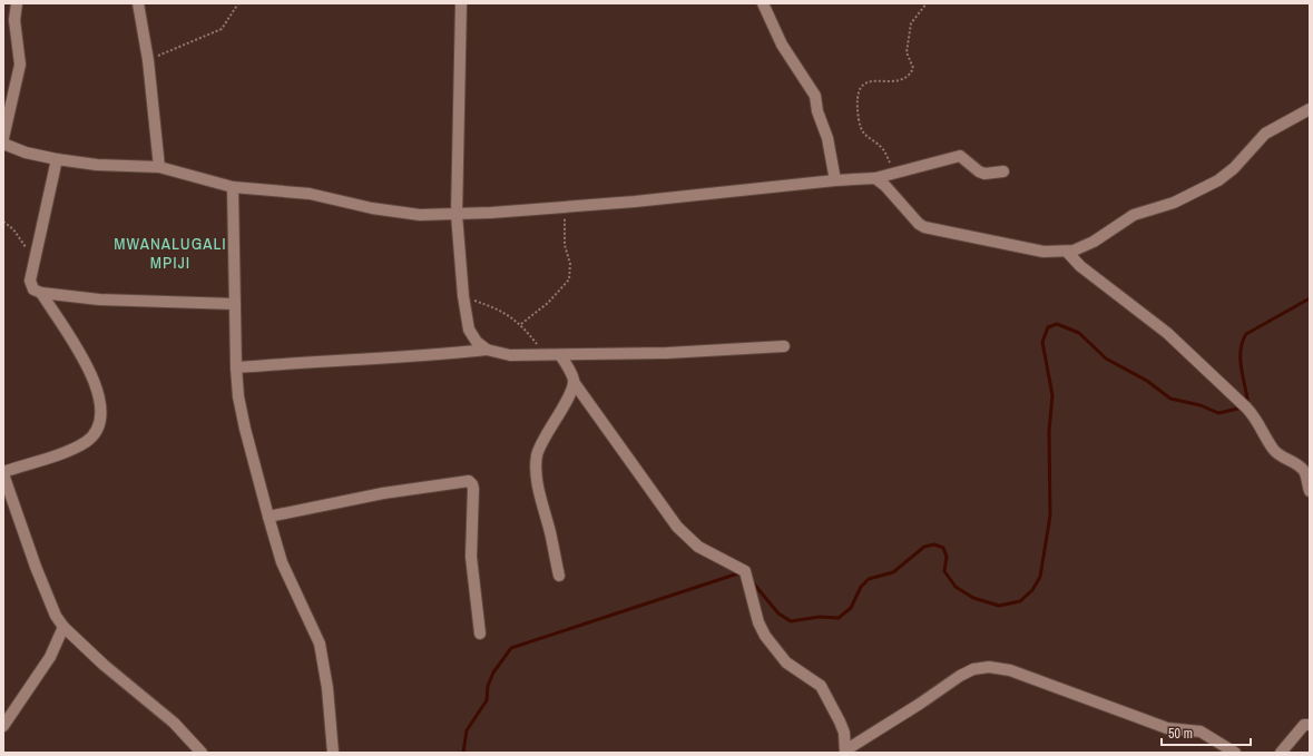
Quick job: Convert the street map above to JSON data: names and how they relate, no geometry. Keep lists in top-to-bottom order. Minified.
{"districts":["MWANALUGALI MPIJI"],"scale_bar":"50 m"}
